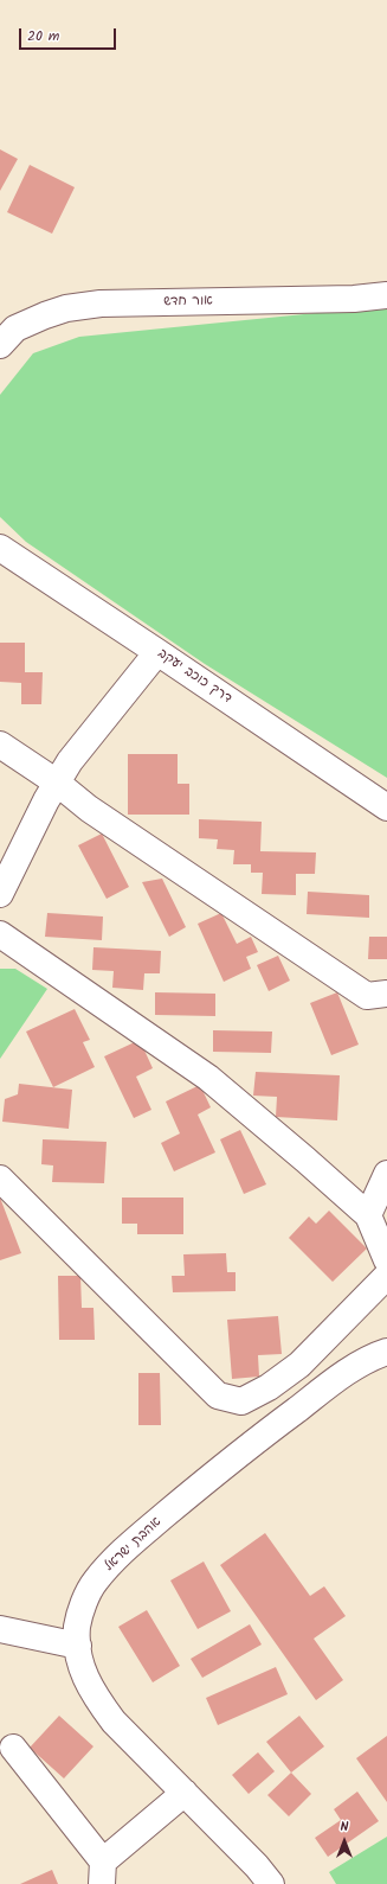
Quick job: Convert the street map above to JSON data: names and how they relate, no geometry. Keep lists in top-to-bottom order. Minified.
{"streets":{"street":["אור חדש","דרך כוכב יעקב","אהבת ישראל"]},"scale_bar":"20 m","north":"top"}
